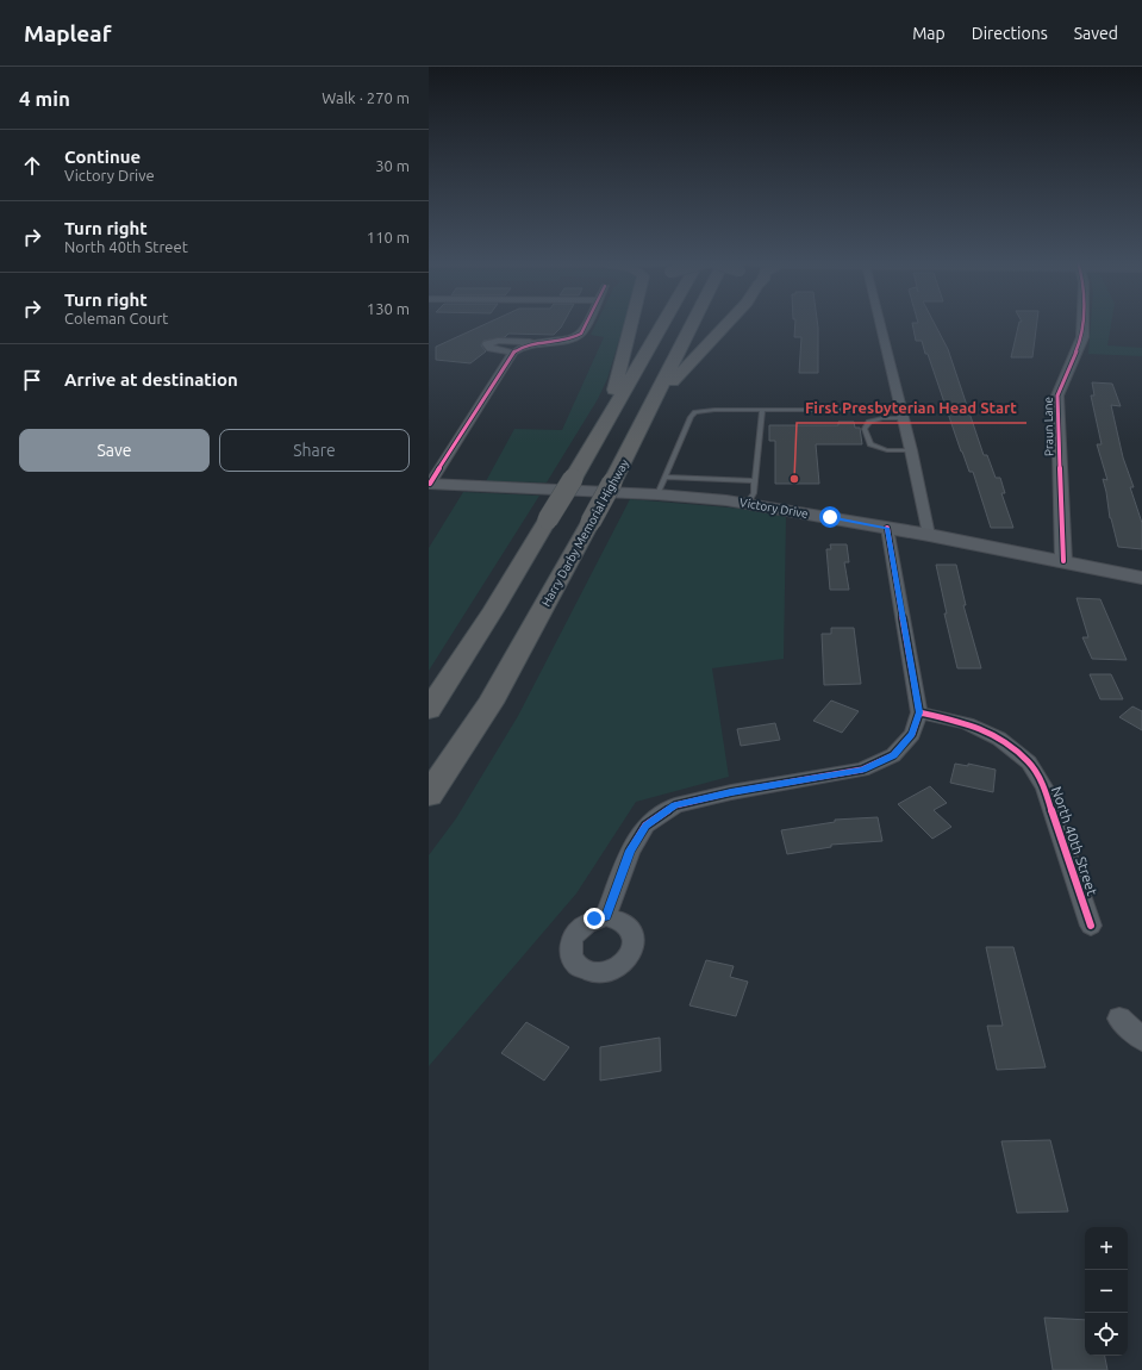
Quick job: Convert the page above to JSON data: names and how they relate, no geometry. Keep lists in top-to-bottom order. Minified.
{"streets":{"highway":["Harry Darby Memorial Highway"],"main road":["Victory Drive"],"street":["Praun Lane","North 40th Street"]},"crossings":[["Praun Lane","Victory Drive"]],"places":["First Presbyterian Head Start"],"page":{"header":"Mapleaf","nav":["Map","Directions","Saved"],"heading":["4 min","Walk · 270 m"],"list":[["Continue","Victory Drive","30 m"],["Turn right","North 40th Street","110 m"],["Turn right","Coleman Court","130 m"],"Arrive at destination"],"buttons":["Save","Share"],"map_buttons":["+","−"]}}
